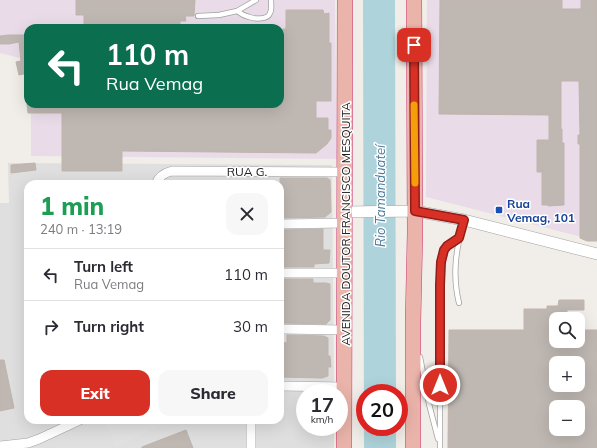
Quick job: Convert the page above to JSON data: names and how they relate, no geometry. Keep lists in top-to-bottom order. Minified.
{"streets":{"highway":["AVENIDA DOUTOR FRANCISCO MESQUITA"],"street":["RUA G."]},"crossings":[["RUA G.","AVENIDA DOUTOR FRANCISCO MESQUITA"]],"water":["Rio Tamanduateí"],"places":{"transit":["Rua Vemag, 101"]},"page":{"turn":["110 m","Rua Vemag"],"heading":["1 min","240 m · 13:19"],"list":[{"name":"Turn left","note":"Rua Vemag","value":"110 m"},{"name":"Turn right","value":"30 m"}],"map_buttons":["+","−"],"buttons":["Exit","Share"],"speed":"17 km/h","limit":"20"}}
